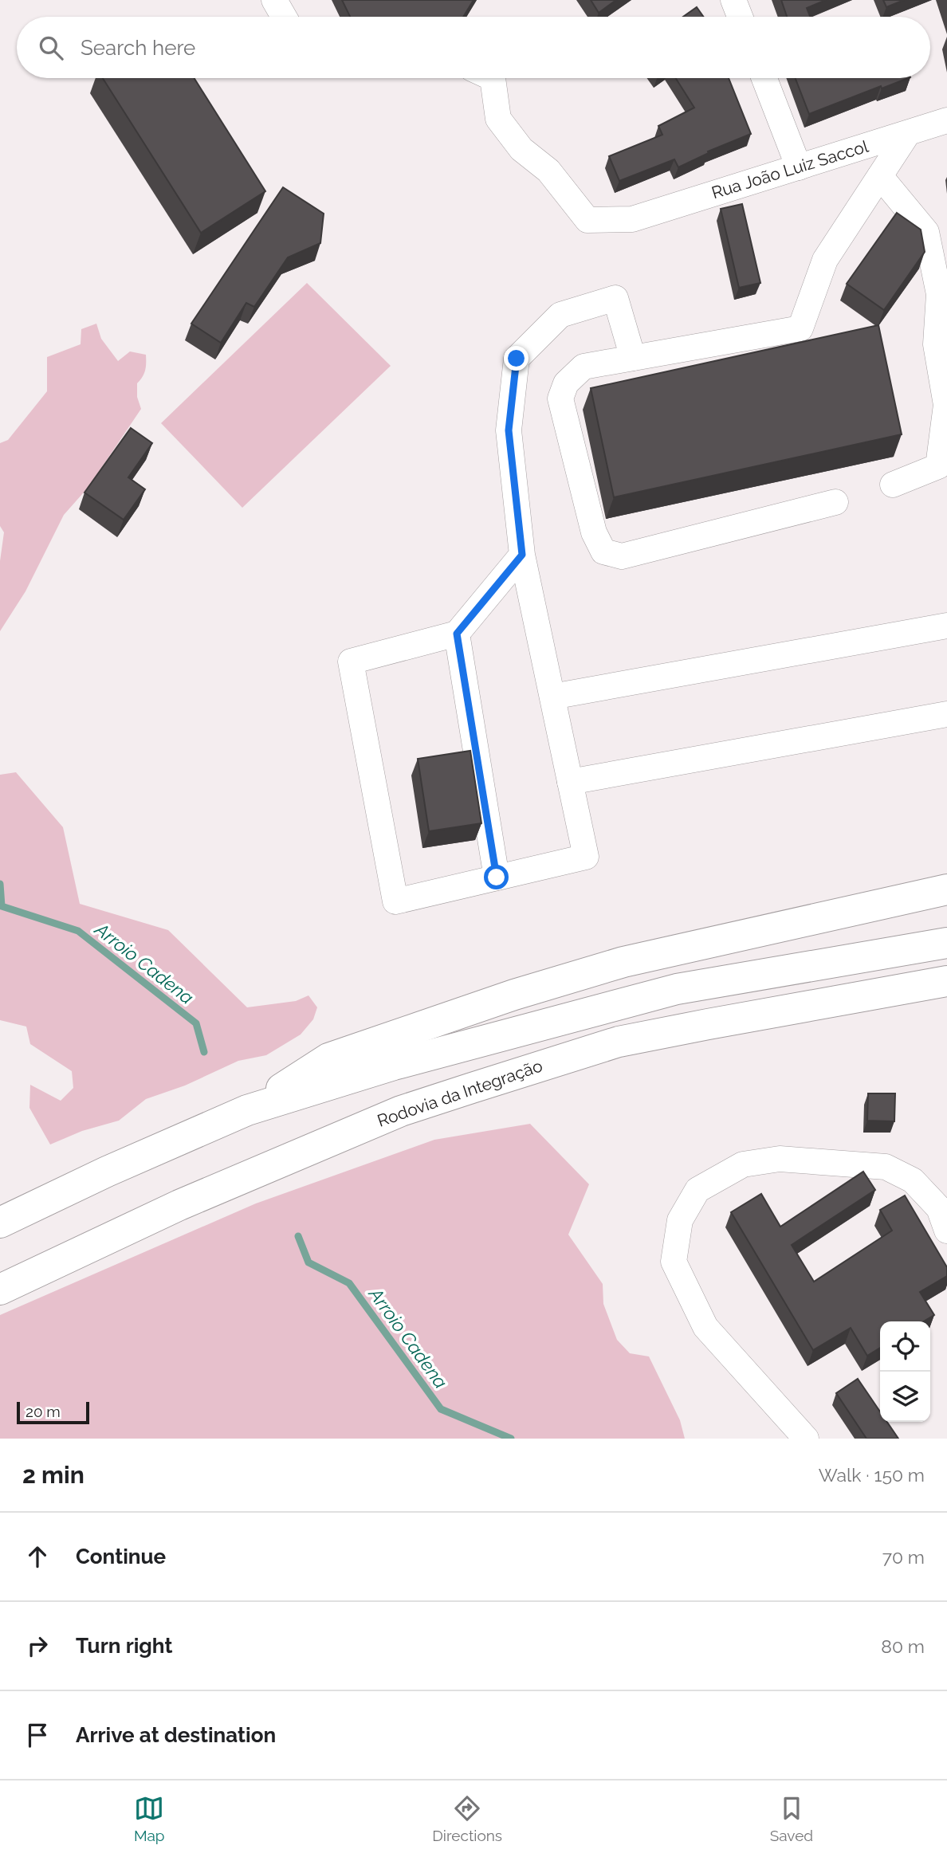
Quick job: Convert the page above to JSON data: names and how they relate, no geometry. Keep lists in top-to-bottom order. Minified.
{"streets":{"highway":["Rodovia da Integração"],"street":["Rua João Luiz Saccol"]},"water":["Arroio Cadena"],"scale_bar":"20 m","page":{"search":"Search here","scale":"20 m","heading":["2 min","Walk · 150 m"],"list":[["Continue","70 m"],["Turn right","80 m"],"Arrive at destination"],"nav":["Map","Directions","Saved"]}}
